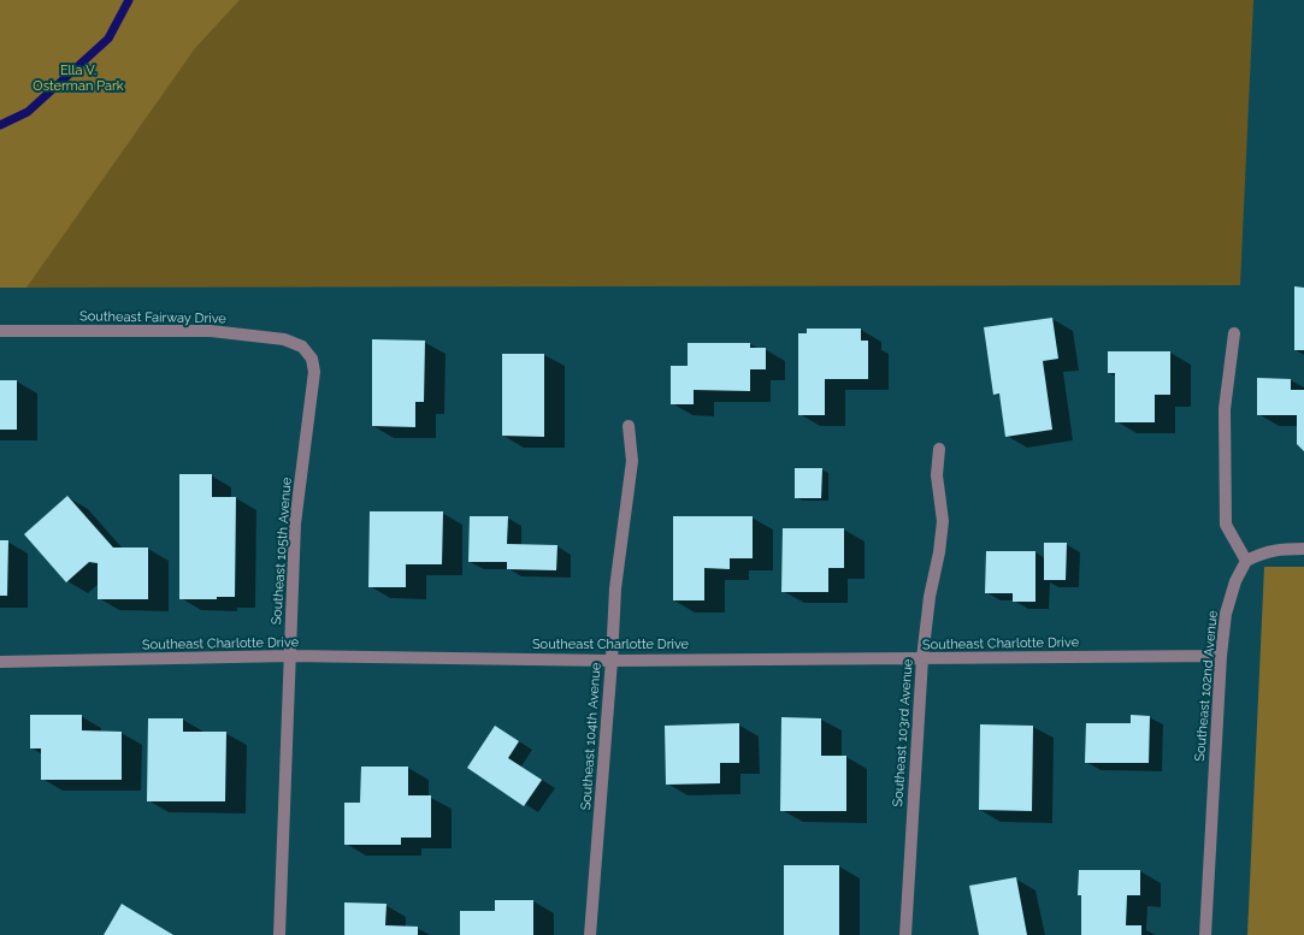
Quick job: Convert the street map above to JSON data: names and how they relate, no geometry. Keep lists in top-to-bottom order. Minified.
{"streets":{"street":["Southeast Fairway Drive","Southeast 105th Avenue","Southeast Charlotte Drive","Southeast 102nd Avenue","Southeast 103rd Avenue","Southeast 104th Avenue"]},"crossings":[["Southeast Fairway Drive","Southeast 105th Avenue"],["Southeast 105th Avenue","Southeast Charlotte Drive"],["Southeast Charlotte Drive","Southeast 102nd Avenue"],["Southeast Charlotte Drive","Southeast 103rd Avenue"],["Southeast Charlotte Drive","Southeast 104th Avenue"]],"parks":["Ella V. Osterman Park"]}
